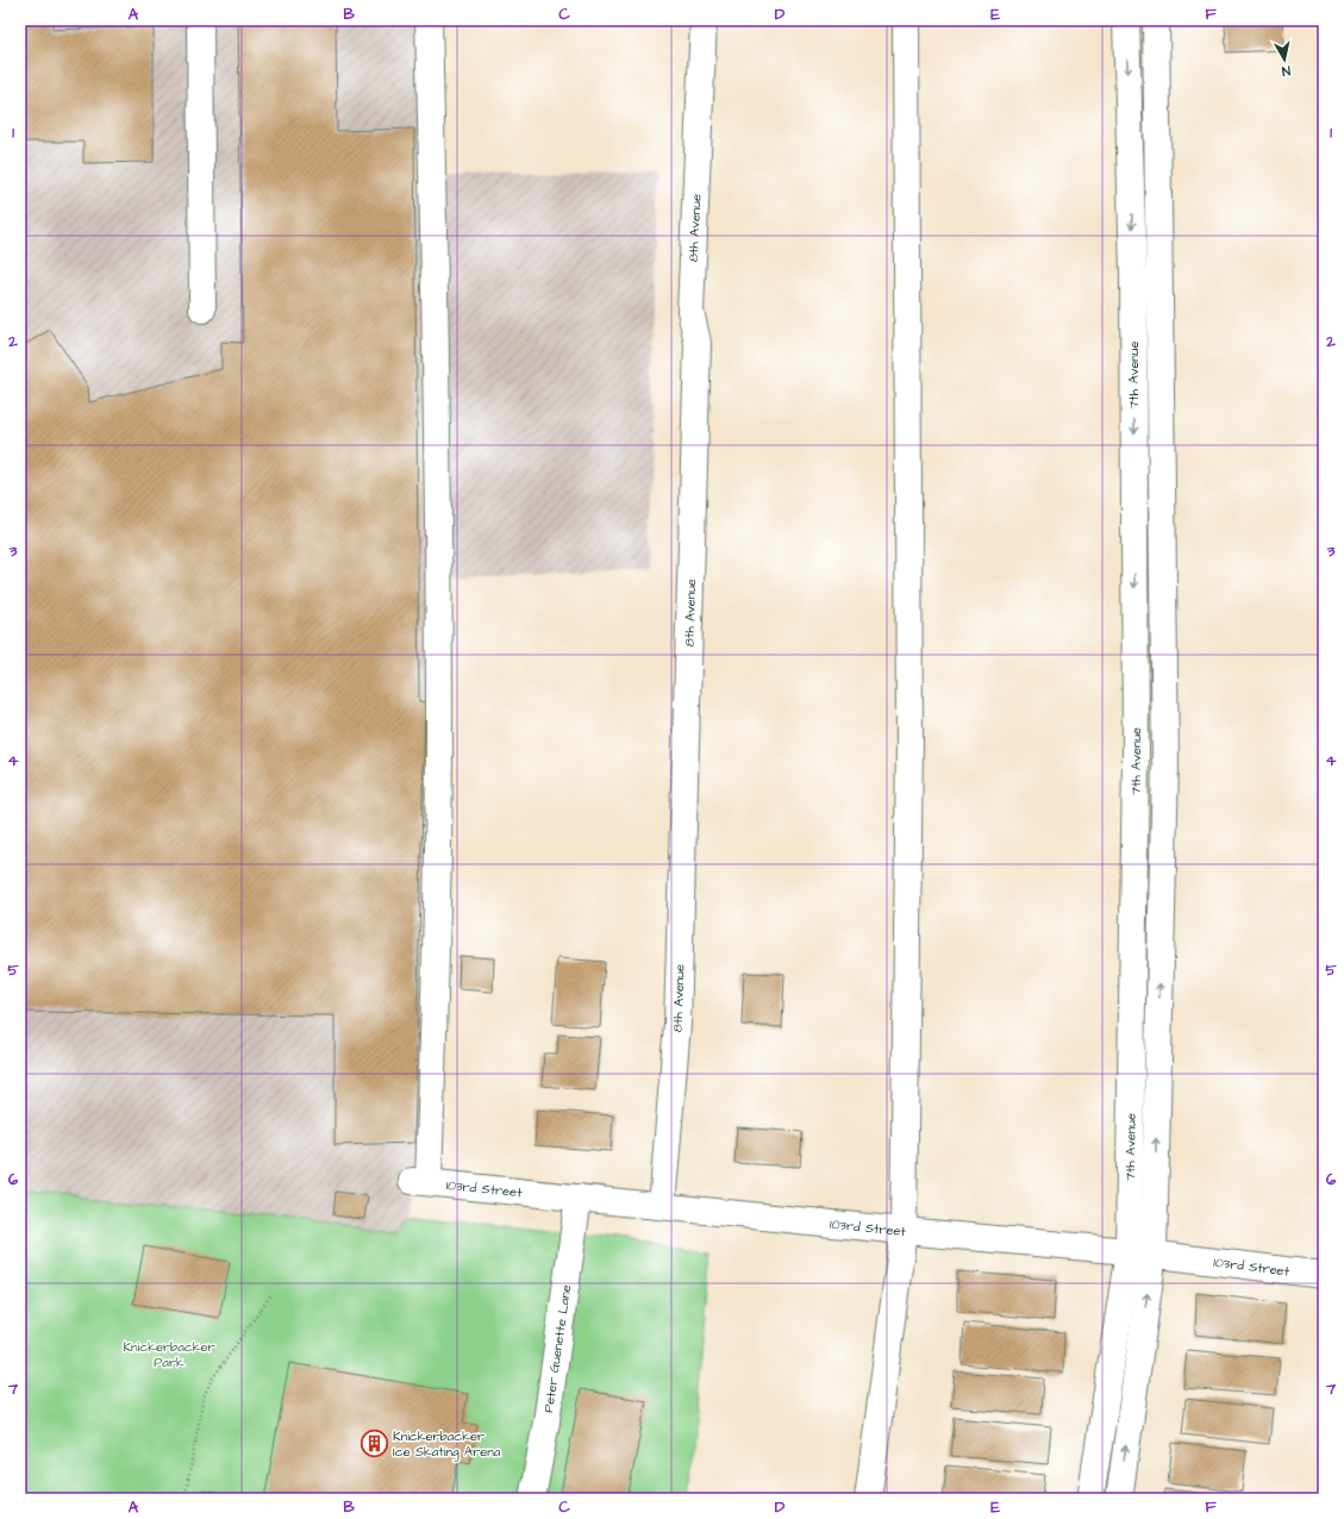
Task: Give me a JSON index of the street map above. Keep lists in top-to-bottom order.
{
  "streets": {
    "street": [
      "8th Avenue",
      "7th Avenue",
      "103rd Street",
      "Peter Guenette Lane"
    ]
  },
  "crossings": [
    ["8th Avenue", "103rd Street"],
    ["7th Avenue", "103rd Street"],
    ["103rd Street", "Peter Guenette Lane"]
  ],
  "parks": ["Knickerbacker Park"],
  "places": {
    "building": ["Knickerbacker Ice Skating Arena"]
  },
  "north": "bottom",
  "grid": {
    "columns": [
      "A",
      "B",
      "C",
      "D",
      "E",
      "F"
    ],
    "rows": [
      "1",
      "2",
      "3",
      "4",
      "5",
      "6",
      "7"
    ]
  }
}
